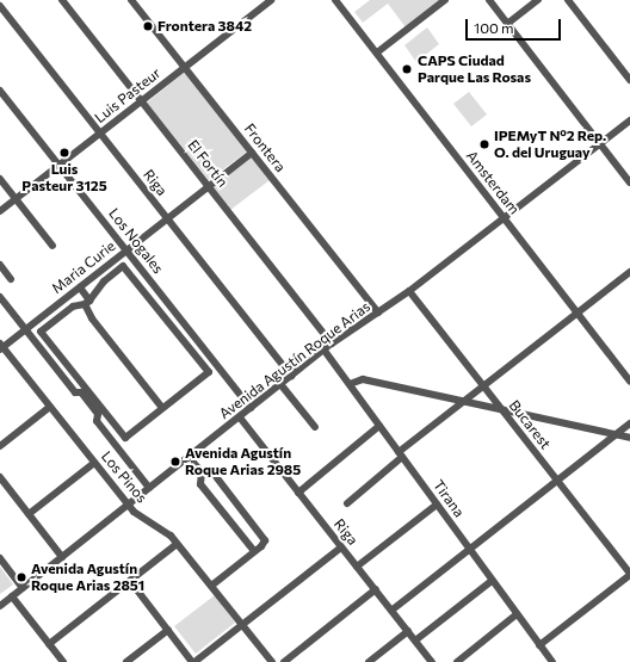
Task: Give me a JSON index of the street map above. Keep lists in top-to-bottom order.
{
  "streets": {
    "street": [
      "Luis Pasteur",
      "Frontera",
      "El Fortín",
      "Riga",
      "Amsterdam",
      "Los Nogales",
      "Maria Curie",
      "Avenida Agustín Roque Arias",
      "Bucarest",
      "Los Pinos",
      "Tirana"
    ]
  },
  "crossings": [
    ["Luis Pasteur", "Frontera"],
    ["Luis Pasteur", "El Fortín"],
    ["Luis Pasteur", "Riga"],
    ["Luis Pasteur", "Los Nogales"],
    ["Frontera", "Maria Curie"],
    ["Frontera", "Avenida Agustín Roque Arias"],
    ["El Fortín", "Maria Curie"],
    ["El Fortín", "Avenida Agustín Roque Arias"],
    ["Riga", "Maria Curie"],
    ["Riga", "Avenida Agustín Roque Arias"],
    ["Amsterdam", "Avenida Agustín Roque Arias"],
    ["Los Nogales", "Maria Curie"],
    ["Los Nogales", "Avenida Agustín Roque Arias"],
    ["Maria Curie", "Los Pinos"],
    ["Avenida Agustín Roque Arias", "Bucarest"],
    ["Avenida Agustín Roque Arias", "Los Pinos"],
    ["Avenida Agustín Roque Arias", "Tirana"]
  ],
  "places": [
    "Frontera 3842",
    "CAPS Ciudad Parque Las Rosas",
    "IPEMyT Nº2 Rep. O. del Uruguay",
    "Luis Pasteur 3125",
    "Avenida Agustín Roque Arias 2985",
    "Avenida Agustín Roque Arias 2851"
  ],
  "scale_bar": "100 m"
}
